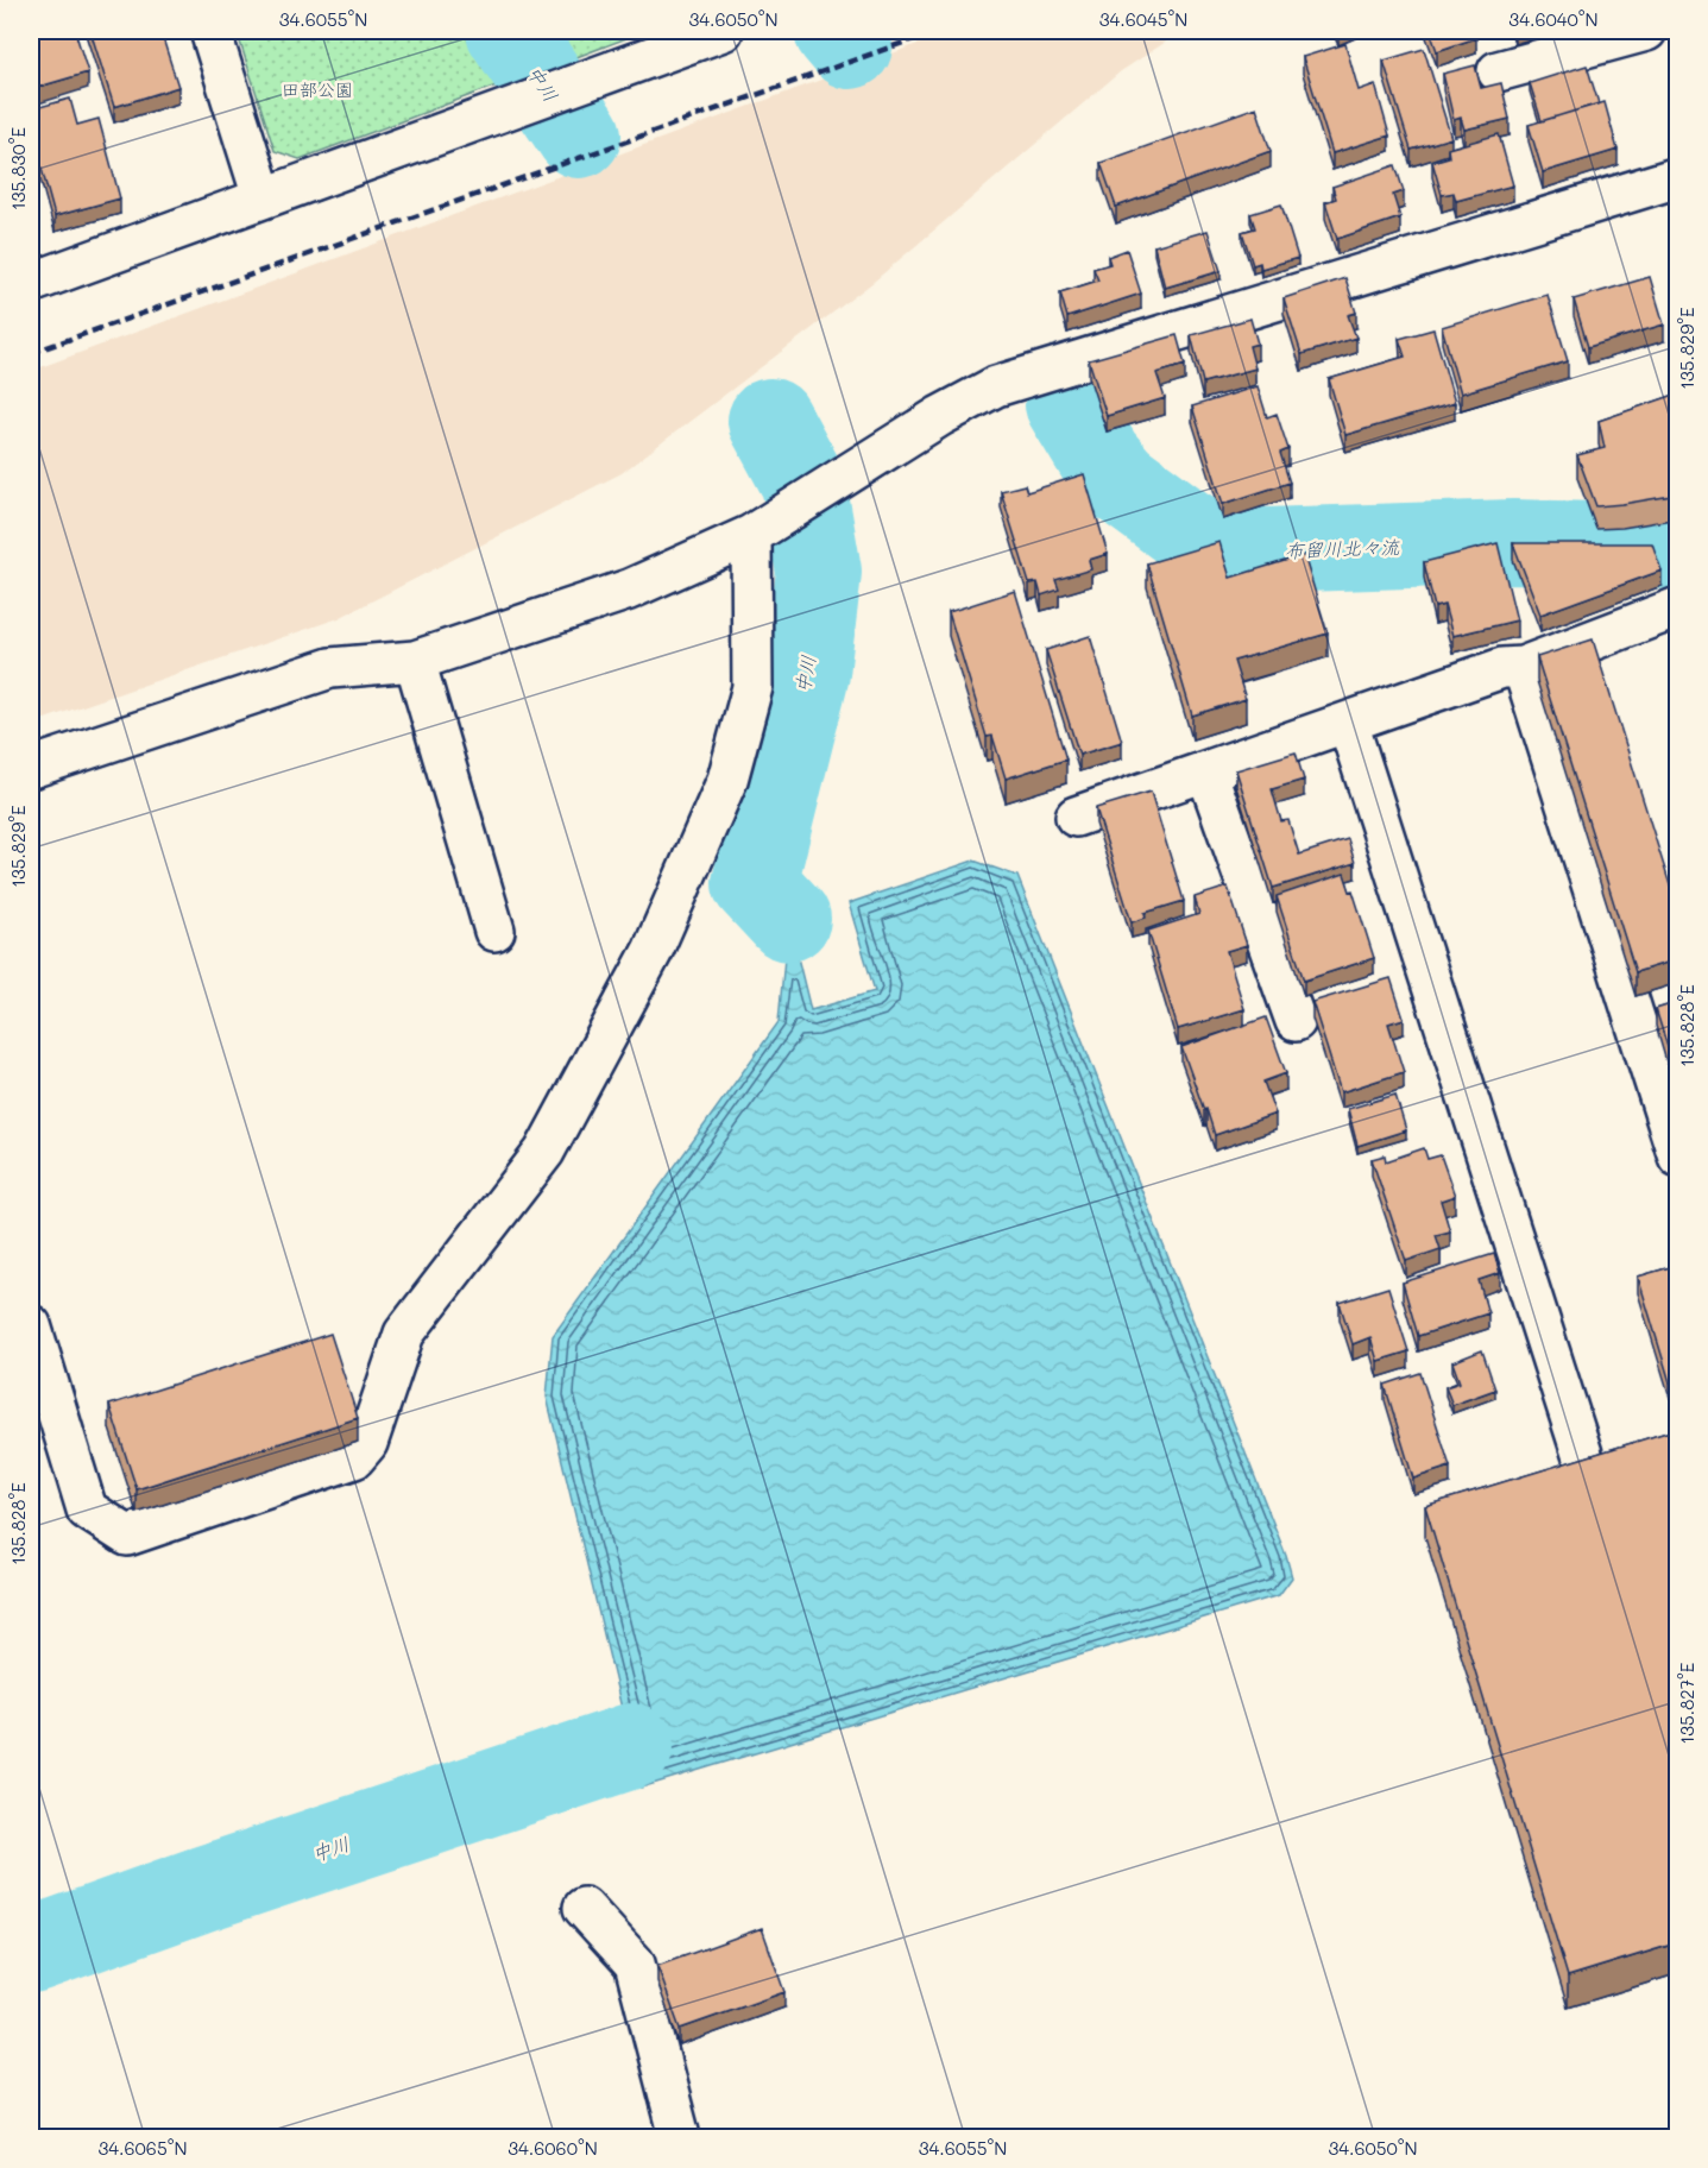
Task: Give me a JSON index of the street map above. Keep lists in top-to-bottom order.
{
  "water": ["中川", "布留川北々流"],
  "parks": ["田部公園"],
  "coordinates": [
    "34.6055°N",
    "34.6050°N",
    "34.6045°N",
    "34.6040°N",
    "135.830°E",
    "135.829°E",
    "135.828°E",
    "135.827°E",
    "34.6065°N",
    "34.6060°N"
  ]
}
